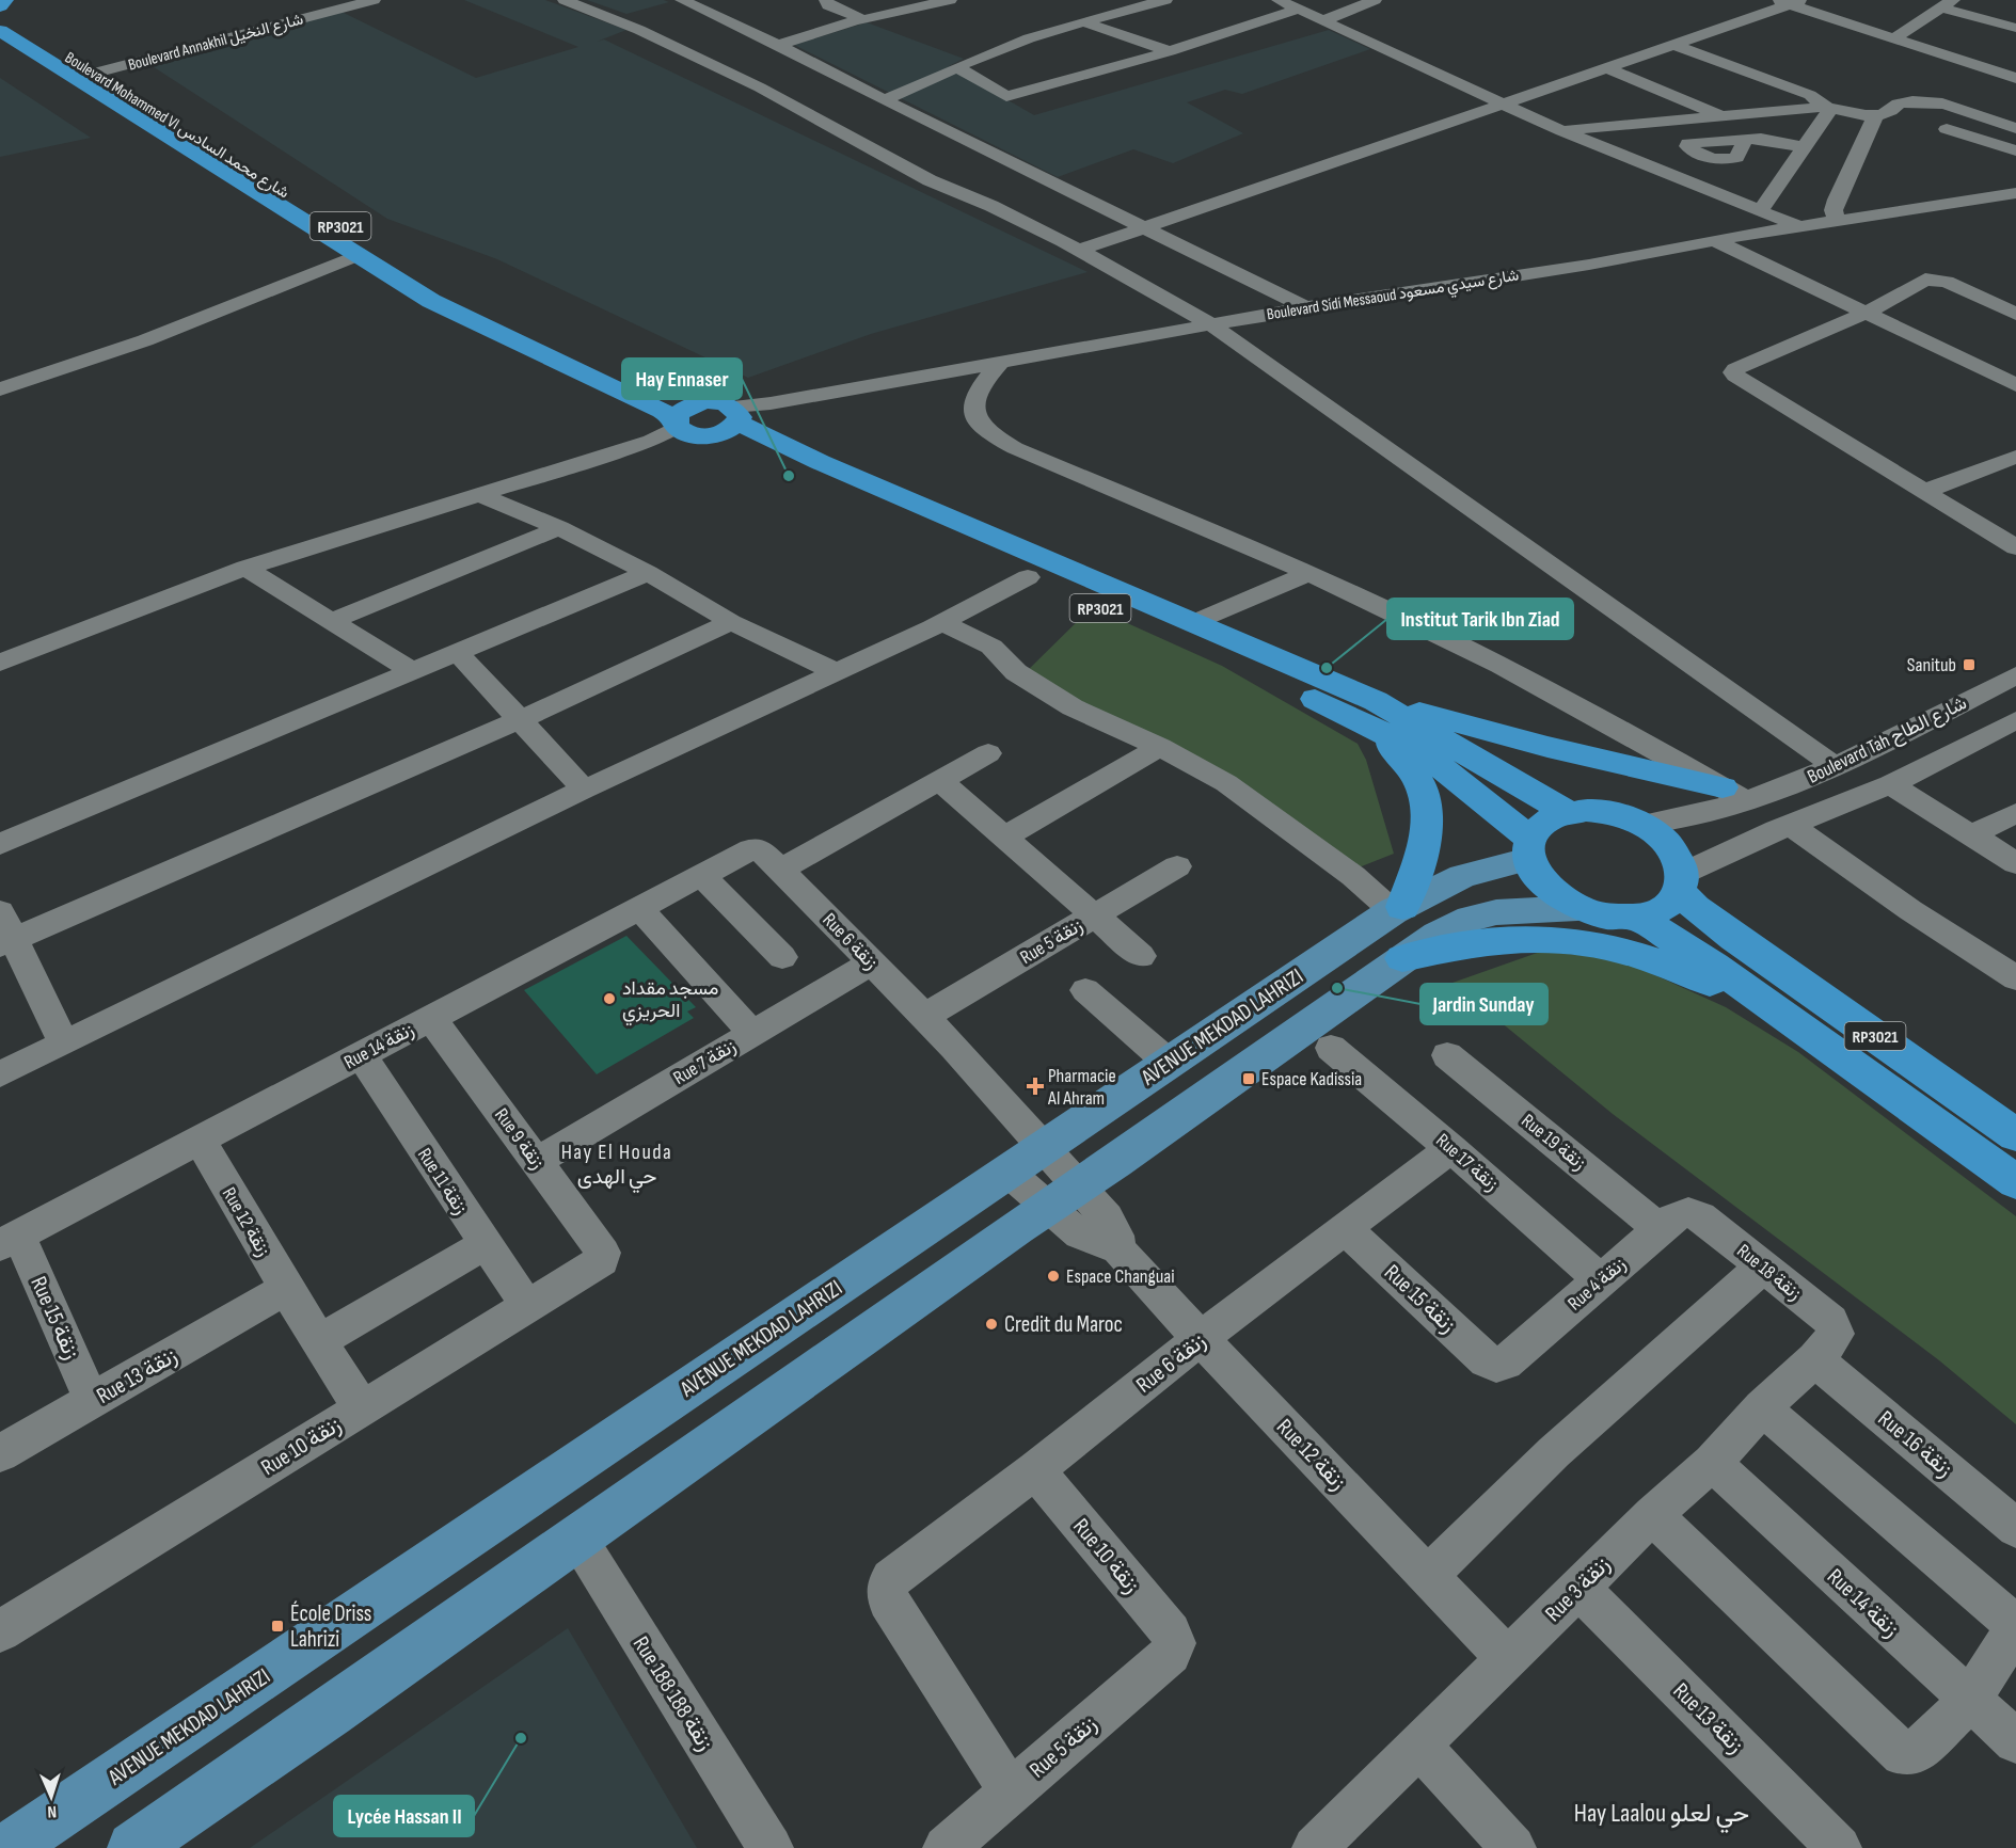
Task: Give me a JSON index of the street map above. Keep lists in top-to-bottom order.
{
  "streets": {
    "highway": ["Boulevard Mohammed VI شارع محمد السادس", "RP3021"],
    "main road": ["AVENUE MEKDAD LAHRIZI"],
    "street": [
      "Boulevard Annakhil شارع النخيل",
      "Boulevard Sidi Messaoud شارع سيدي مسعود",
      "Boulevard Tah شارع الطاح",
      "Rue 6 زنقة",
      "Rue 5 زنقة",
      "Rue 14 زنقة",
      "Rue 7 زنقة",
      "Rue 9 زنقة",
      "Rue 19 زنقة",
      "Rue 17 زنقة",
      "Rue 11 زنقة",
      "Rue 12 زنقة",
      "Rue 18 زنقة",
      "Rue 4 زنقة",
      "Rue 15 زنقة",
      "Rue 13 زنقة",
      "Rue 16 زنقة",
      "Rue 10 زنقة",
      "Rue 3 زنقة",
      "Rue 188 زنقة 188"
    ]
  },
  "crossings": [
    ["Boulevard Annakhil شارع النخيل", "Boulevard Mohammed VI شارع محمد السادس"],
    ["Boulevard Mohammed VI شارع محمد السادس", "RP3021"],
    ["Boulevard Mohammed VI شارع محمد السادس", "Boulevard Sidi Messaoud شارع سيدي مسعود"],
    ["Boulevard Mohammed VI شارع محمد السادس", "Boulevard Tah شارع الطاح"],
    ["Boulevard Mohammed VI شارع محمد السادس", "AVENUE MEKDAD LAHRIZI"],
    ["RP3021", "Boulevard Tah شارع الطاح"],
    ["RP3021", "AVENUE MEKDAD LAHRIZI"],
    ["Boulevard Tah شارع الطاح", "AVENUE MEKDAD LAHRIZI"],
    ["Rue 6 زنقة", "Rue 5 زنقة"],
    ["Rue 6 زنقة", "AVENUE MEKDAD LAHRIZI"],
    ["Rue 6 زنقة", "Rue 14 زنقة"],
    ["Rue 6 زنقة", "Rue 7 زنقة"],
    ["Rue 6 زنقة", "Rue 17 زنقة"],
    ["Rue 6 زنقة", "Rue 12 زنقة"],
    ["Rue 6 زنقة", "Rue 15 زنقة"],
    ["Rue 6 زنقة", "Rue 10 زنقة"],
    ["Rue 5 زنقة", "Rue 10 زنقة"],
    ["AVENUE MEKDAD LAHRIZI", "Rue 12 زنقة"],
    ["Rue 14 زنقة", "Rue 9 زنقة"],
    ["Rue 14 زنقة", "Rue 11 زنقة"],
    ["Rue 14 زنقة", "Rue 12 زنقة"],
    ["Rue 14 زنقة", "Rue 15 زنقة"],
    ["Rue 14 زنقة", "Rue 3 زنقة"],
    ["Rue 7 زنقة", "Rue 9 زنقة"],
    ["Rue 9 زنقة", "Rue 10 زنقة"],
    ["Rue 19 زنقة", "Rue 4 زنقة"],
    ["Rue 17 زنقة", "Rue 4 زنقة"],
    ["Rue 11 زنقة", "Rue 10 زنقة"],
    ["Rue 12 زنقة", "Rue 13 زنقة"],
    ["Rue 12 زنقة", "Rue 10 زنقة"],
    ["Rue 12 زنقة", "Rue 3 زنقة"],
    ["Rue 18 زنقة", "Rue 4 زنقة"],
    ["Rue 18 زنقة", "Rue 16 زنقة"],
    ["Rue 18 زنقة", "Rue 3 زنقة"],
    ["Rue 4 زنقة", "Rue 15 زنقة"],
    ["Rue 15 زنقة", "Rue 13 زنقة"],
    ["Rue 13 زنقة", "Rue 3 زنقة"],
    ["Rue 16 زنقة", "Rue 3 زنقة"]
  ],
  "districts": ["Hay El Houda حي الهدى", "Hay Laalou حي لعلو"],
  "places": {
    "other": [
      "Hay Ennaser",
      "Institut Tarik Ibn Ziad",
      "Jardin Sunday",
      "مسجد مقداد الحريزي",
      "Espace Changuai",
      "Credit du Maroc",
      "Lycée Hassan II"
    ],
    "transit": ["Sanitub", "Espace Kadissia", "École Driss Lahrizi"],
    "health": ["Pharmacie Al Ahram"]
  },
  "north": "bottom"
}
